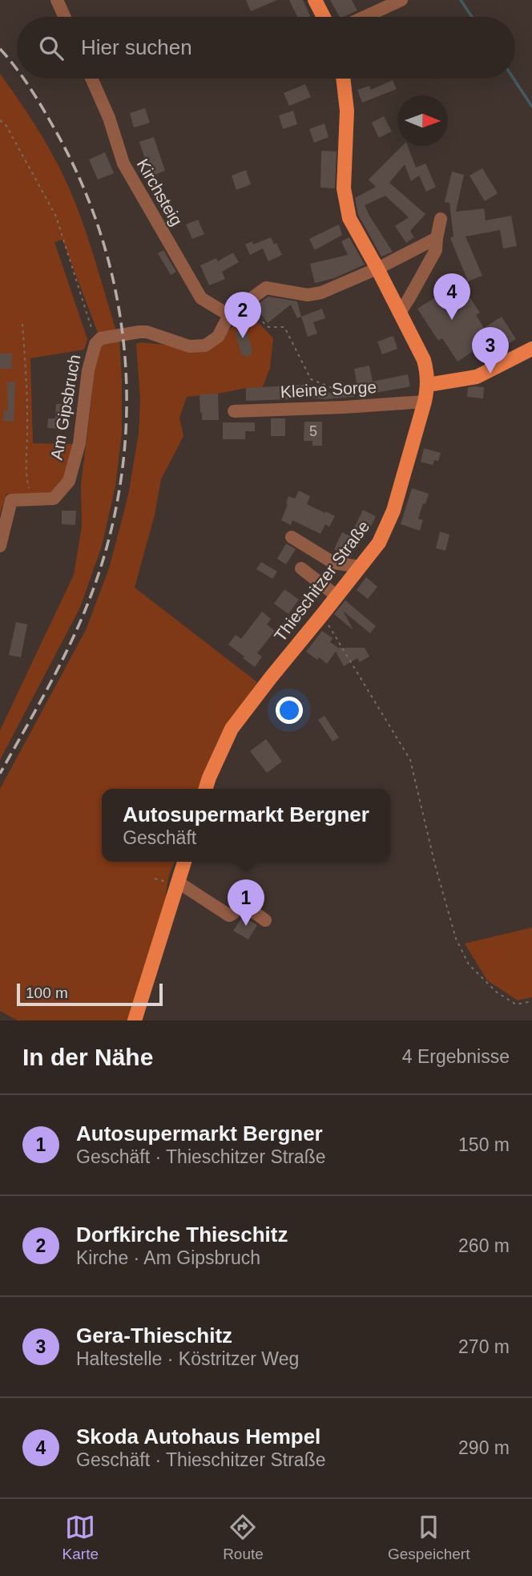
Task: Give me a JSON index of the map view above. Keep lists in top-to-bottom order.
{
  "streets": {
    "main road": ["Thieschitzer Straße"],
    "street": ["Kirchsteig", "Kleine Sorge", "Am Gipsbruch"]
  },
  "crossings": [
    ["Kirchsteig", "Am Gipsbruch"],
    ["Kleine Sorge", "Thieschitzer Straße"],
    ["Am Gipsbruch", "Thieschitzer Straße"]
  ],
  "house_numbers": ["5"],
  "scale_bar": "100 m",
  "north": "right",
  "page": {
    "search": "Hier suchen",
    "pins": [
      "4",
      "2",
      "3",
      "1"
    ],
    "popup": ["Autosupermarkt Bergner", "Geschäft"],
    "scale": "100 m",
    "heading": ["In der Nähe", "4 Ergebnisse"],
    "list": [
      {
        "mark": "1",
        "name": "Autosupermarkt Bergner",
        "note": "Geschäft · Thieschitzer Straße",
        "value": "150 m"
      },
      {
        "mark": "2",
        "name": "Dorfkirche Thieschitz",
        "note": "Kirche · Am Gipsbruch",
        "value": "260 m"
      },
      {
        "mark": "3",
        "name": "Gera-Thieschitz",
        "note": "Haltestelle · Köstritzer Weg",
        "value": "270 m"
      },
      {
        "mark": "4",
        "name": "Skoda Autohaus Hempel",
        "note": "Geschäft · Thieschitzer Straße",
        "value": "290 m"
      }
    ],
    "nav": ["Karte", "Route", "Gespeichert"]
  }
}
